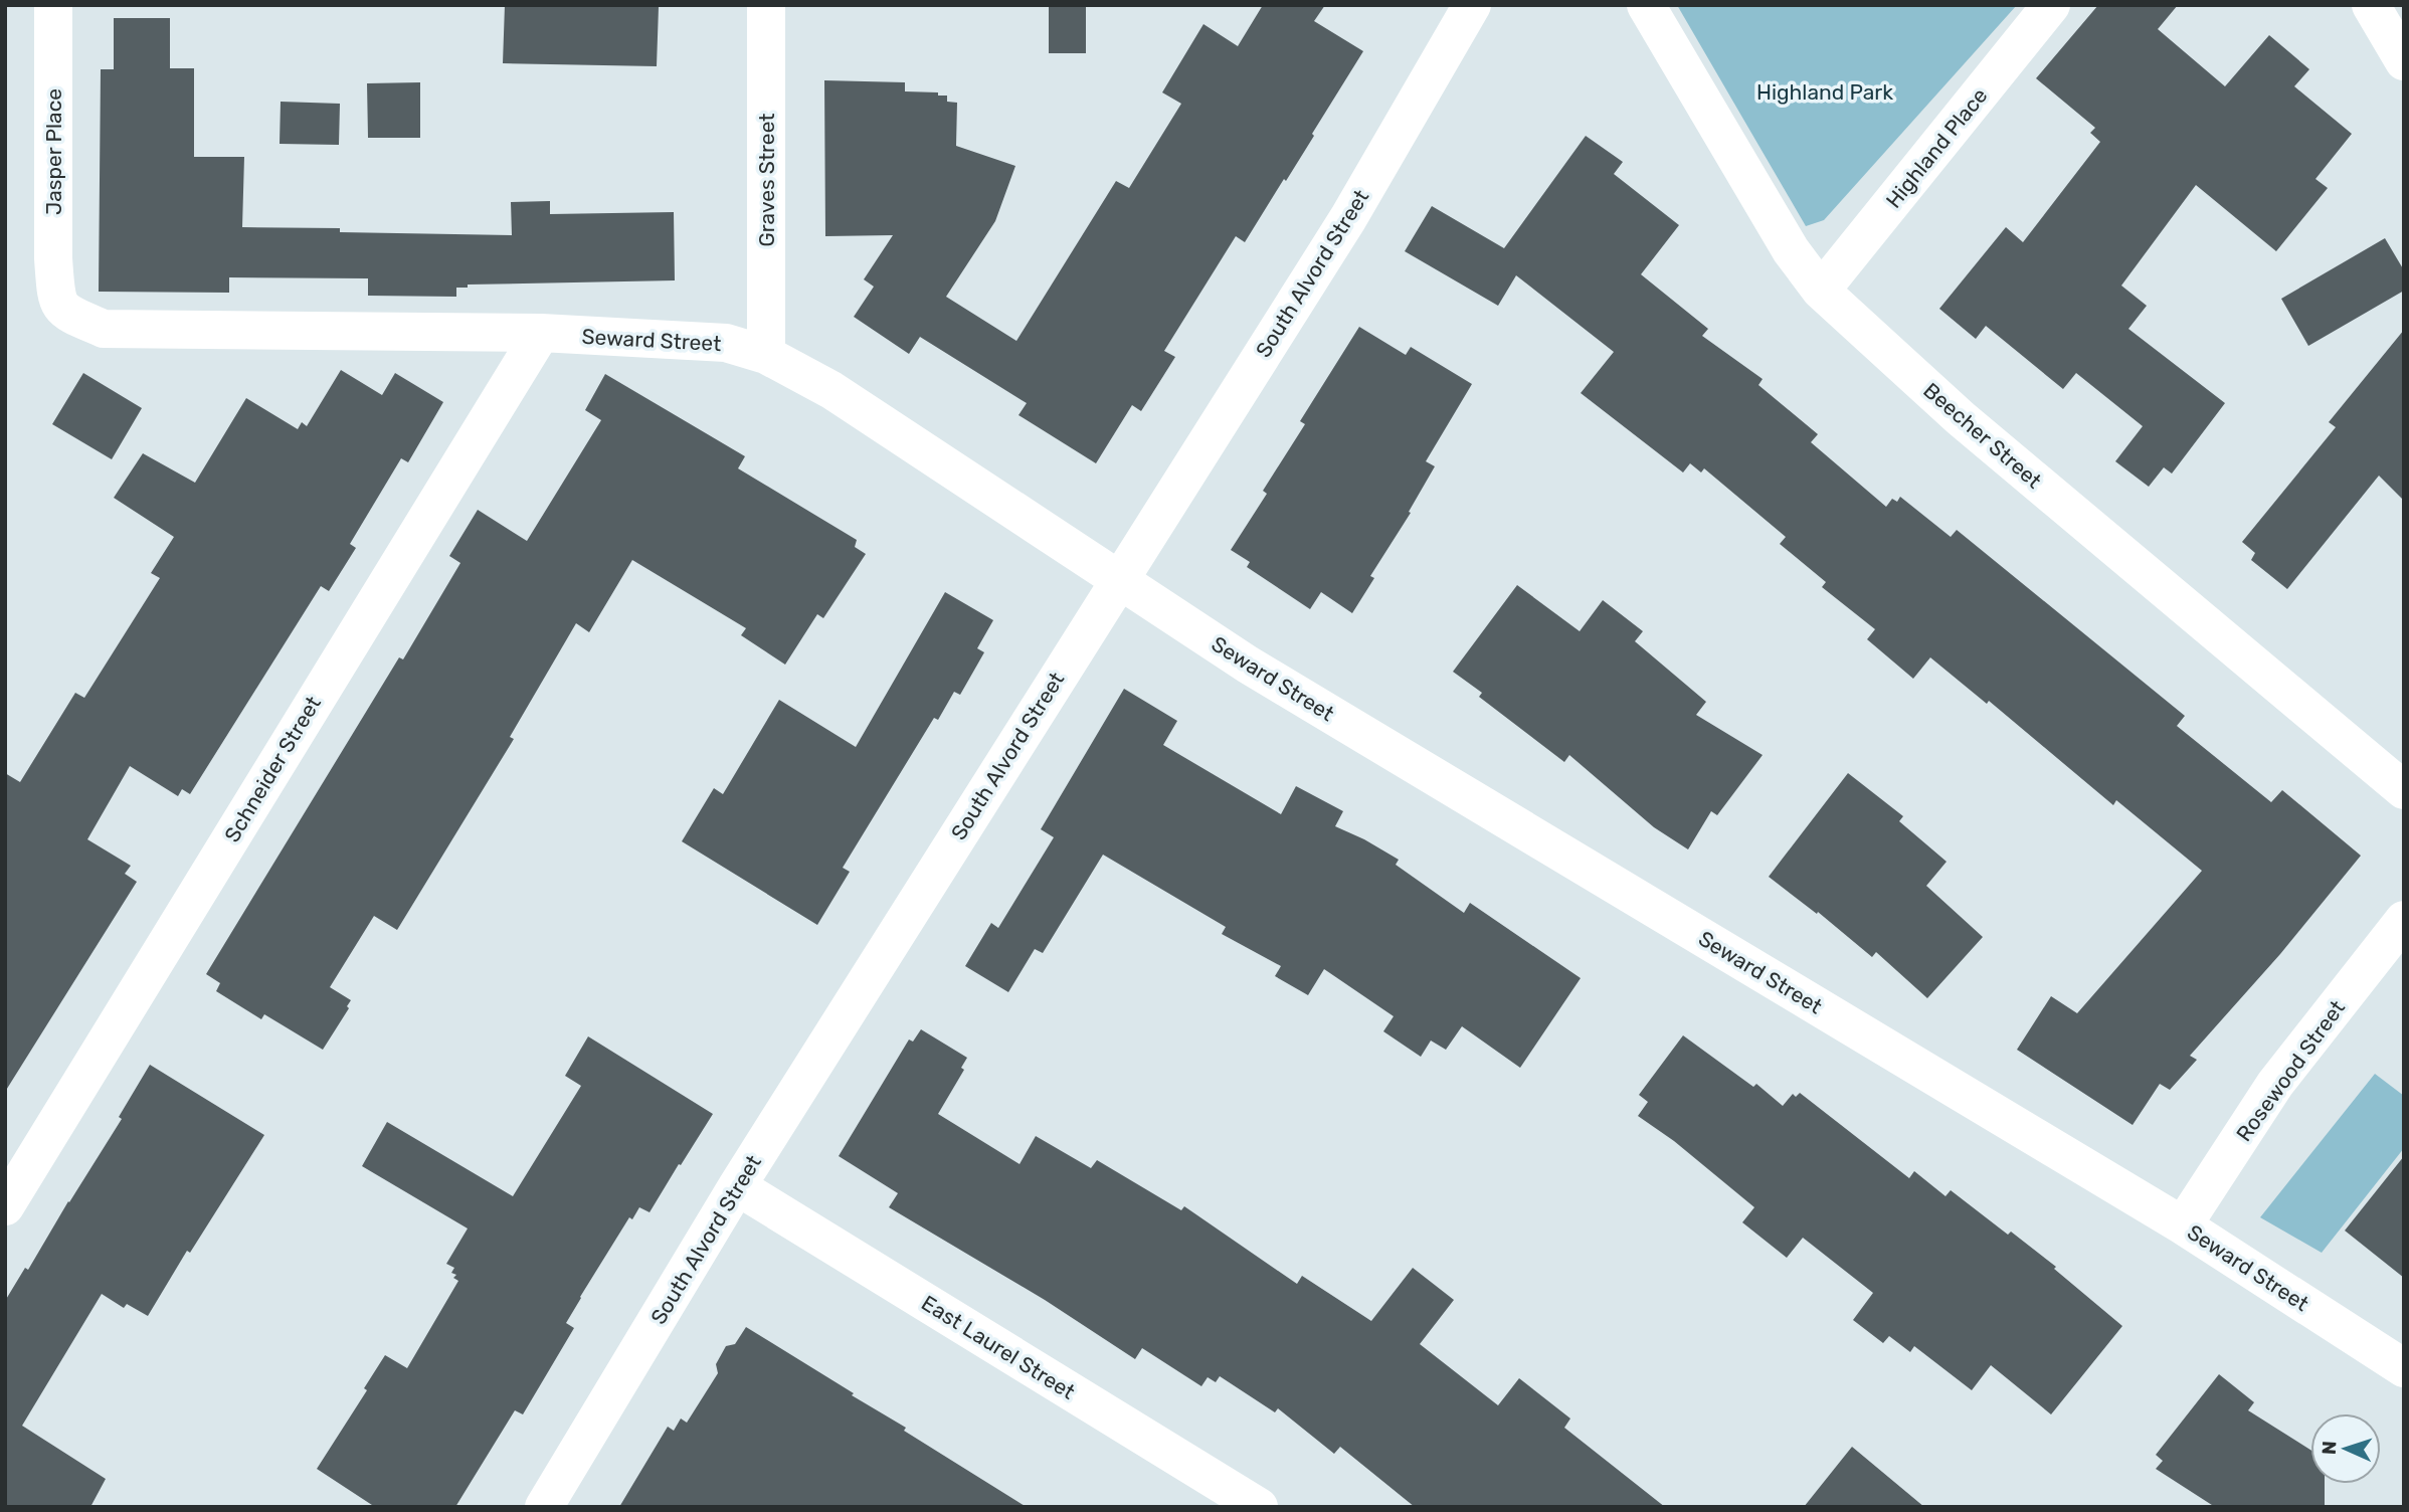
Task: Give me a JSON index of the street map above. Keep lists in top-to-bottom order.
{
  "streets": {
    "street": [
      "Highland Place",
      "Jasper Place",
      "Graves Street",
      "South Alvord Street",
      "Seward Street",
      "Beecher Street",
      "Schneider Street",
      "Rosewood Street",
      "East Laurel Street"
    ]
  },
  "crossings": [
    ["Highland Place", "Beecher Street"],
    ["Jasper Place", "Seward Street"],
    ["Graves Street", "Seward Street"],
    ["South Alvord Street", "Seward Street"],
    ["South Alvord Street", "East Laurel Street"],
    ["Seward Street", "Schneider Street"],
    ["Seward Street", "Rosewood Street"]
  ],
  "parks": ["Highland Park"],
  "north": "left"
}
